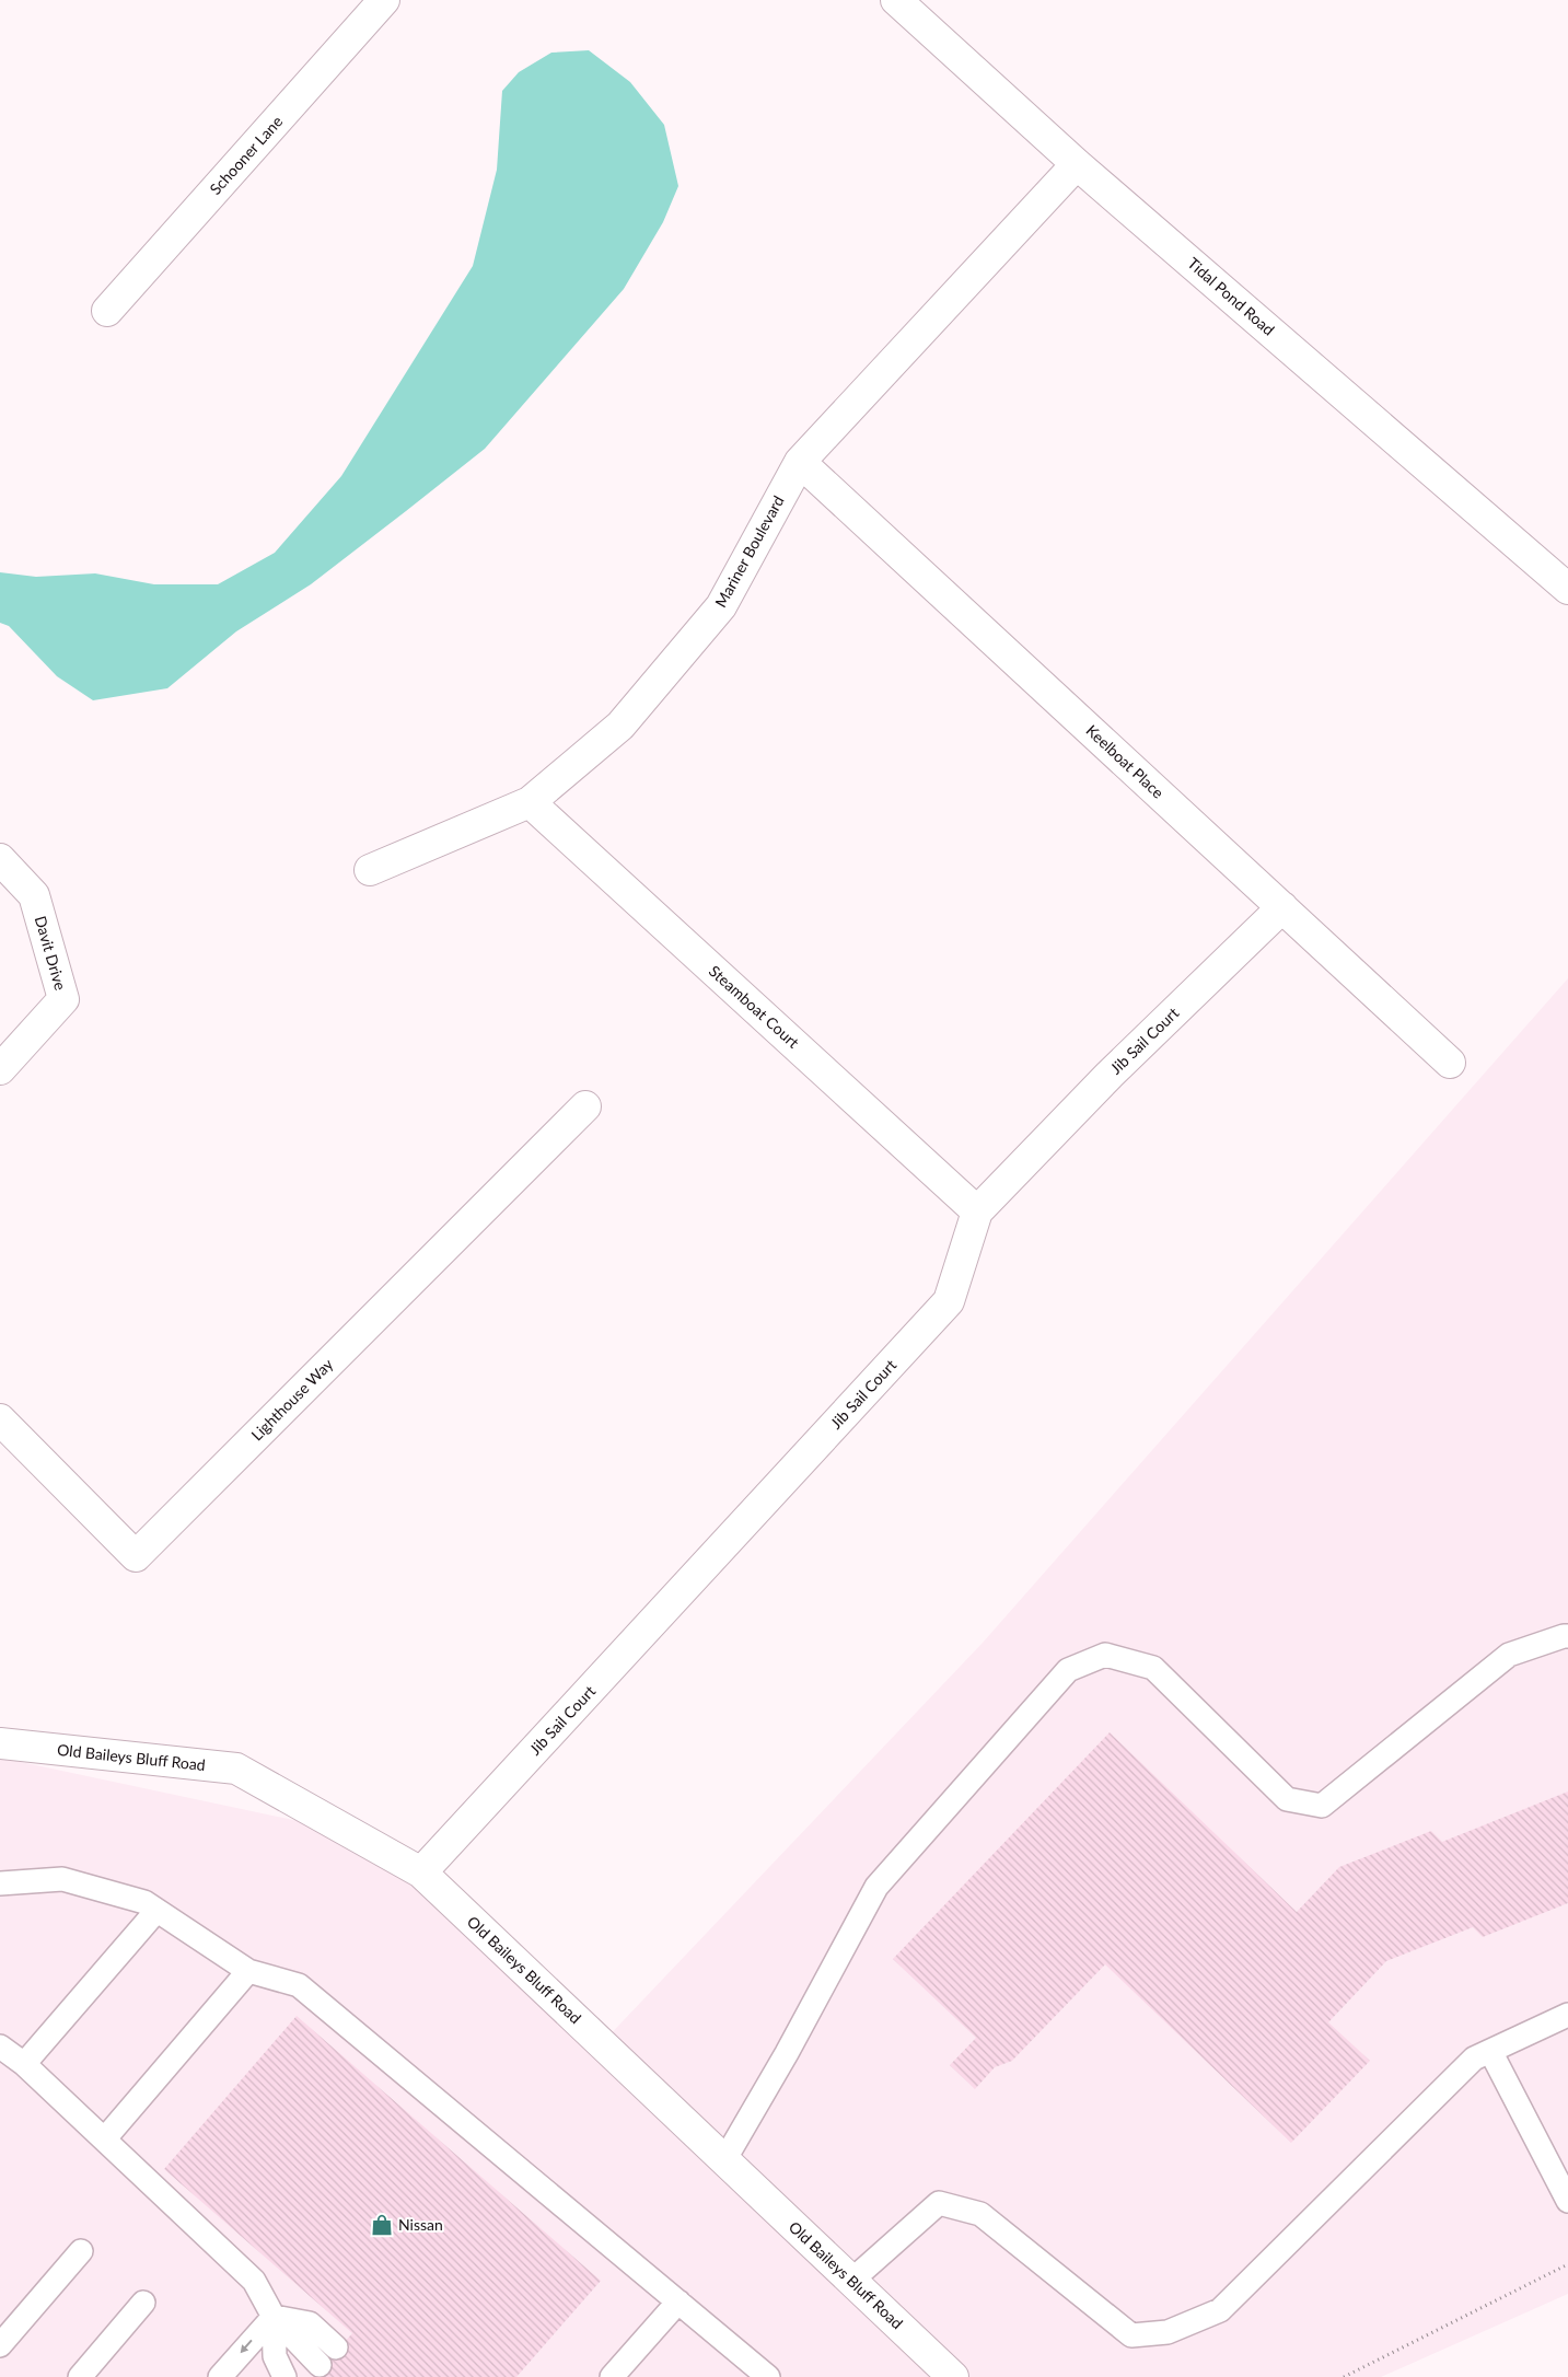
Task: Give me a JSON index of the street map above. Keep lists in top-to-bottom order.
{
  "streets": {
    "street": [
      "Schooner Lane",
      "Tidal Pond Road",
      "Mariner Boulevard",
      "Keelboat Place",
      "Davit Drive",
      "Steamboat Court",
      "Jib Sail Court",
      "Lighthouse Way",
      "Old Baileys Bluff Road"
    ]
  },
  "crossings": [
    ["Tidal Pond Road", "Mariner Boulevard"],
    ["Mariner Boulevard", "Keelboat Place"],
    ["Mariner Boulevard", "Steamboat Court"],
    ["Keelboat Place", "Jib Sail Court"],
    ["Steamboat Court", "Jib Sail Court"],
    ["Jib Sail Court", "Old Baileys Bluff Road"]
  ],
  "places": {
    "shop": ["Nissan"]
  }
}
